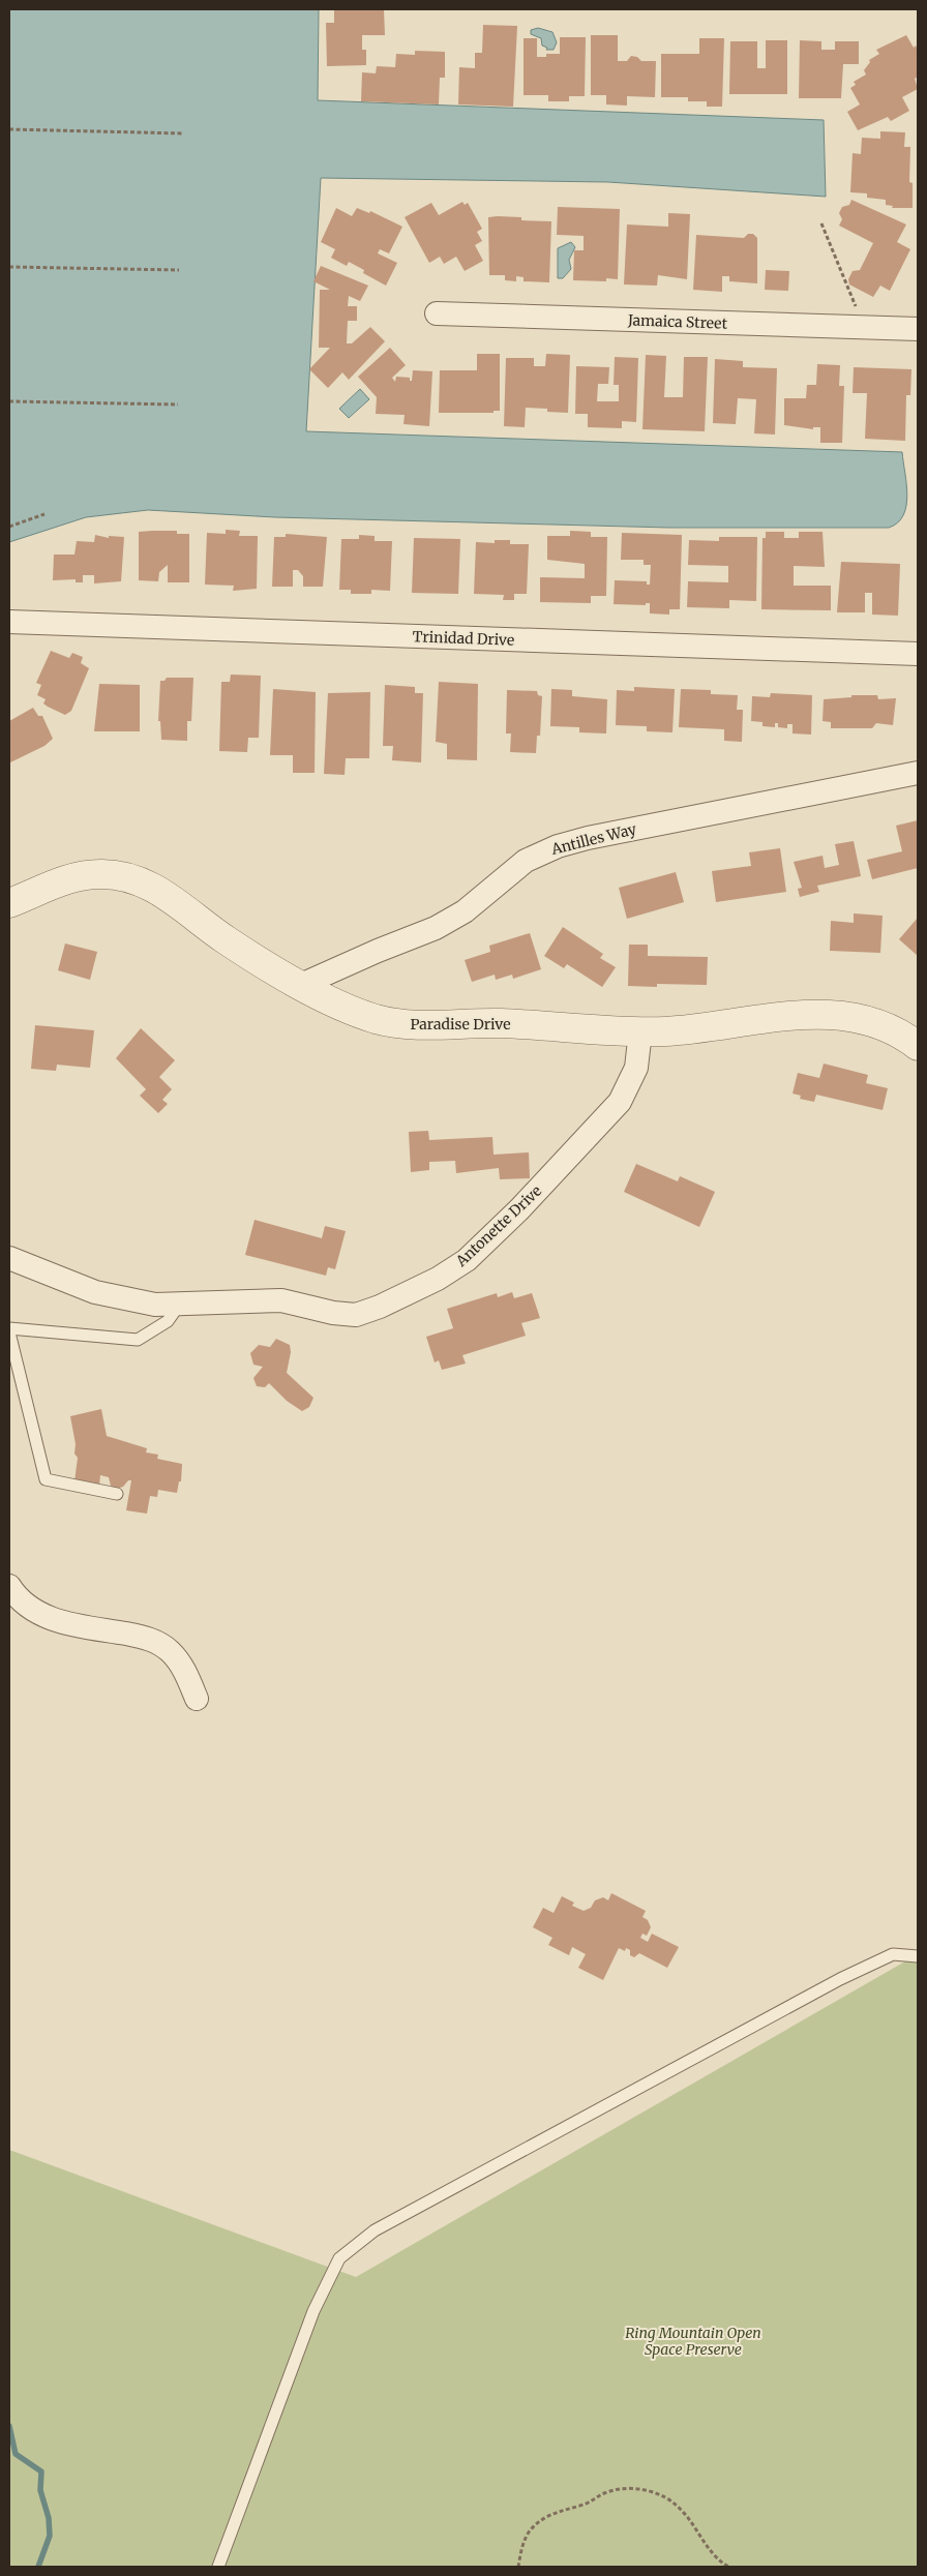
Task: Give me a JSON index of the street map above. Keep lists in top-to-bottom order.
{
  "streets": {
    "street": [
      "Jamaica Street",
      "Trinidad Drive",
      "Antilles Way",
      "Paradise Drive",
      "Antonette Drive"
    ]
  },
  "crossings": [
    ["Antilles Way", "Paradise Drive"],
    ["Paradise Drive", "Antonette Drive"]
  ],
  "parks": ["Ring Mountain Open Space Preserve"]
}
